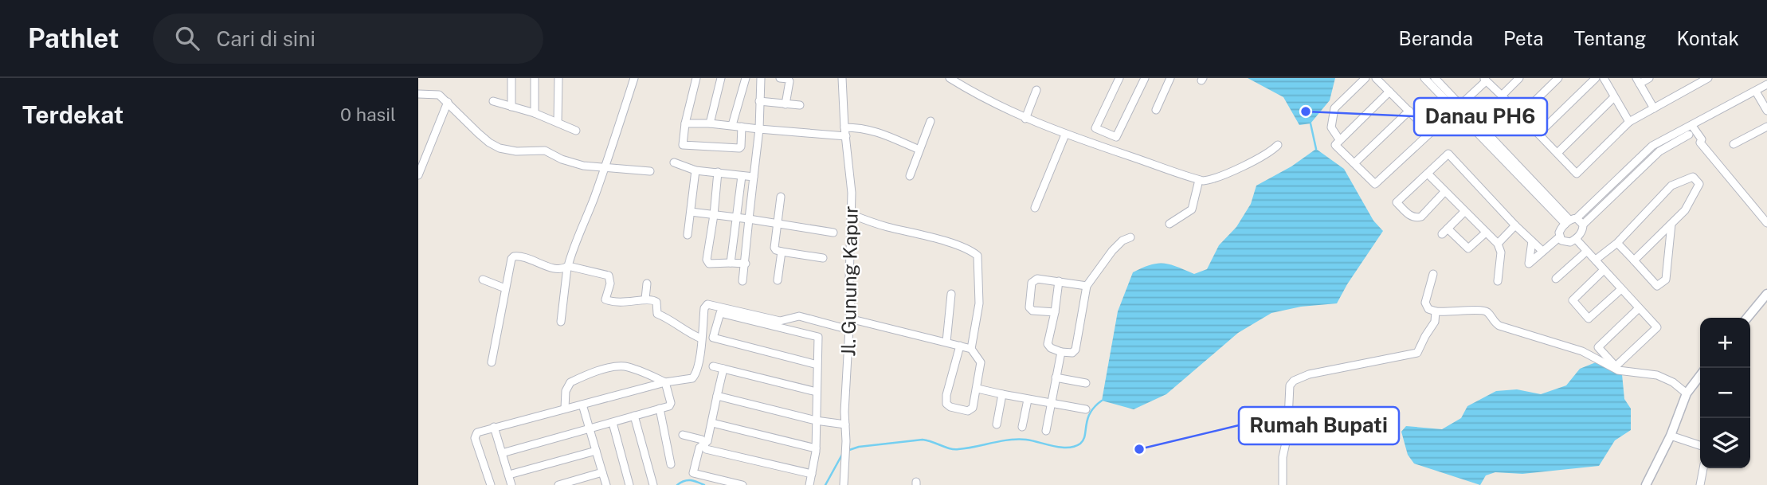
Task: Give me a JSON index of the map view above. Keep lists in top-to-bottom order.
{
  "streets": {
    "street": ["Jl. Gunung Kapur"]
  },
  "places": ["Danau PH6", "Rumah Bupati"],
  "page": {
    "header": "Pathlet",
    "search": "Cari di sini",
    "nav": [
      "Beranda",
      "Peta",
      "Tentang",
      "Kontak"
    ],
    "heading": ["Terdekat", "0 hasil"],
    "map_buttons": ["+", "−"]
  }
}
